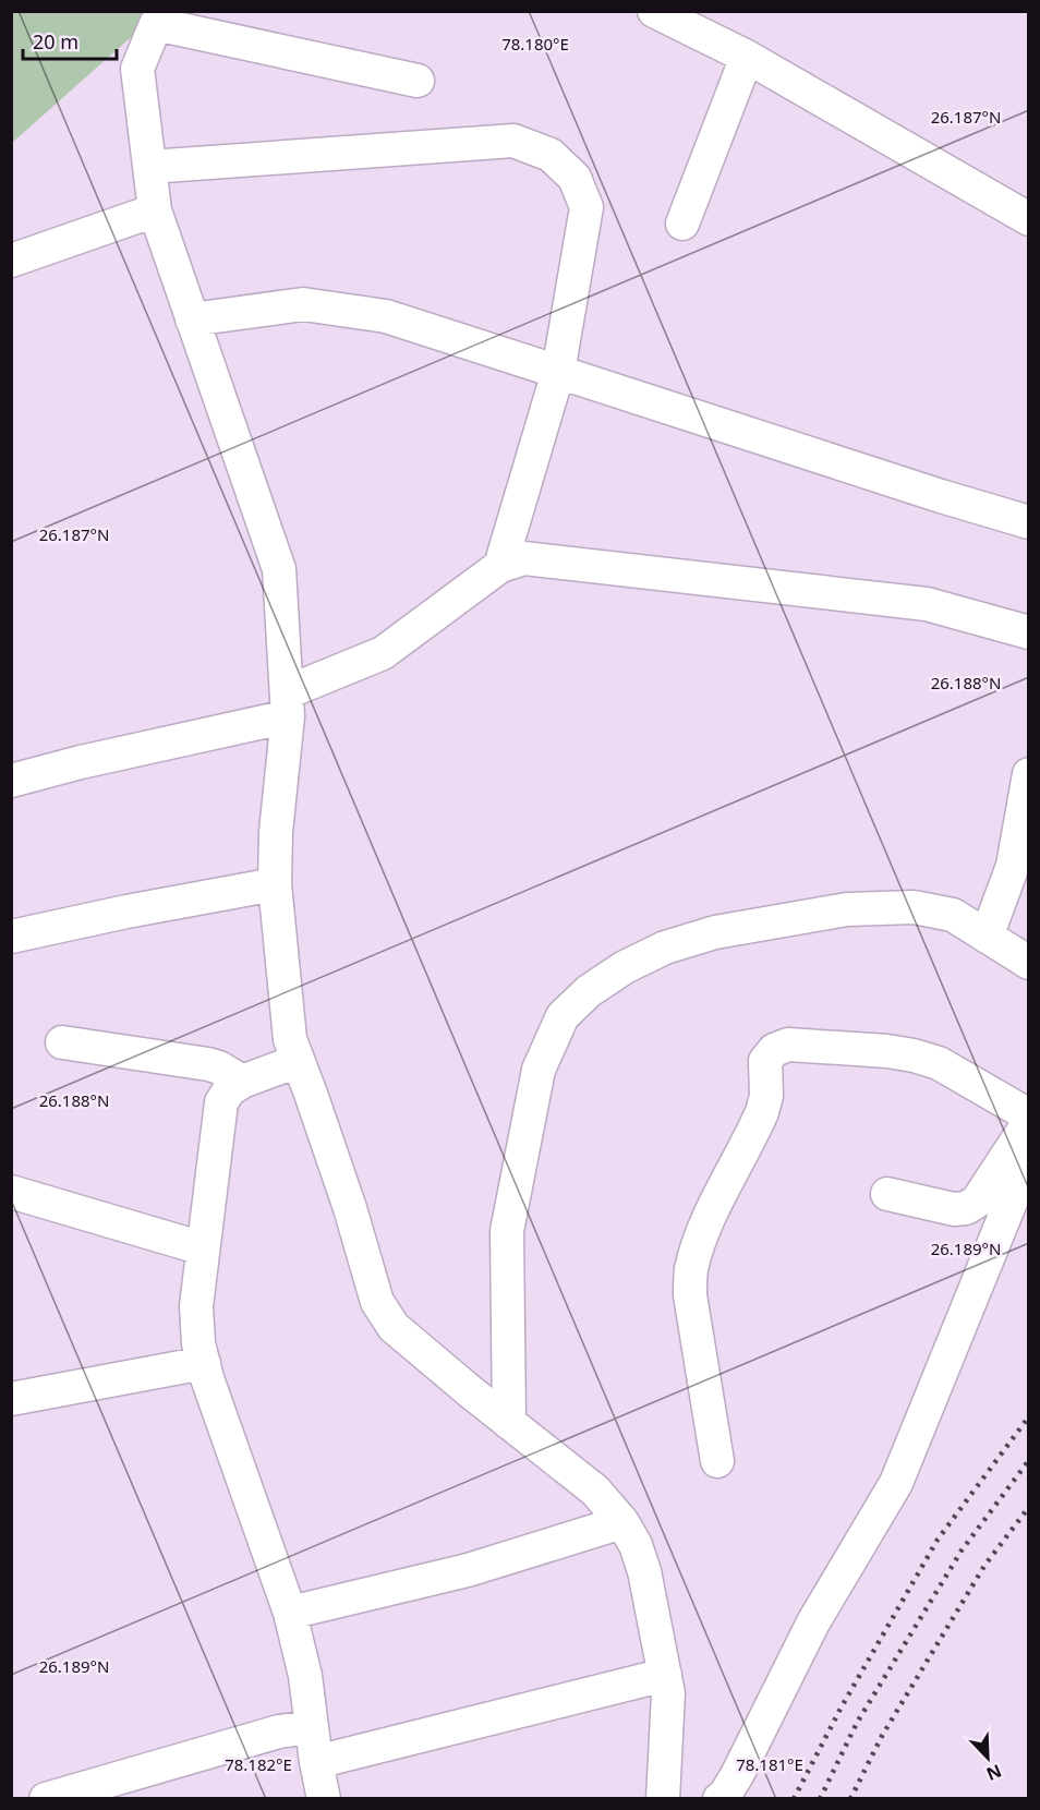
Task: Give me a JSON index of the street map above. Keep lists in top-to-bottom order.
{
  "scale_bar": "20 m",
  "north": "bottom right",
  "coordinates": [
    "78.180°E",
    "26.187°N",
    "26.188°N",
    "26.189°N",
    "78.182°E",
    "78.181°E"
  ]
}
